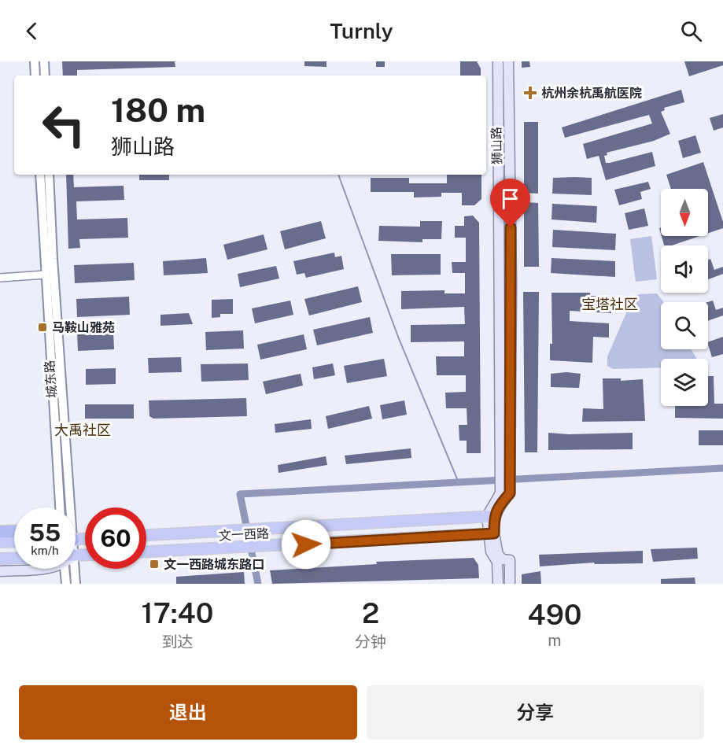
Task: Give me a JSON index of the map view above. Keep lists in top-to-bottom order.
{
  "streets": {
    "main road": ["狮山路", "文一西路"],
    "street": ["城东路"]
  },
  "crossings": [
    ["狮山路", "文一西路"]
  ],
  "districts": ["宝塔社区", "大禹社区"],
  "places": {
    "health": ["杭州余杭禹航医院"],
    "transit": ["马鞍山雅苑", "文一西路城东路口"]
  },
  "north": "bottom",
  "page": {
    "header": "Turnly",
    "turn": ["180 m", "狮山路"],
    "speed": "55 km/h",
    "limit": "60",
    "eta": [
      "17:40",
      "到达",
      "2",
      "分钟",
      "490",
      "m"
    ],
    "buttons": ["退出", "分享"]
  }
}
